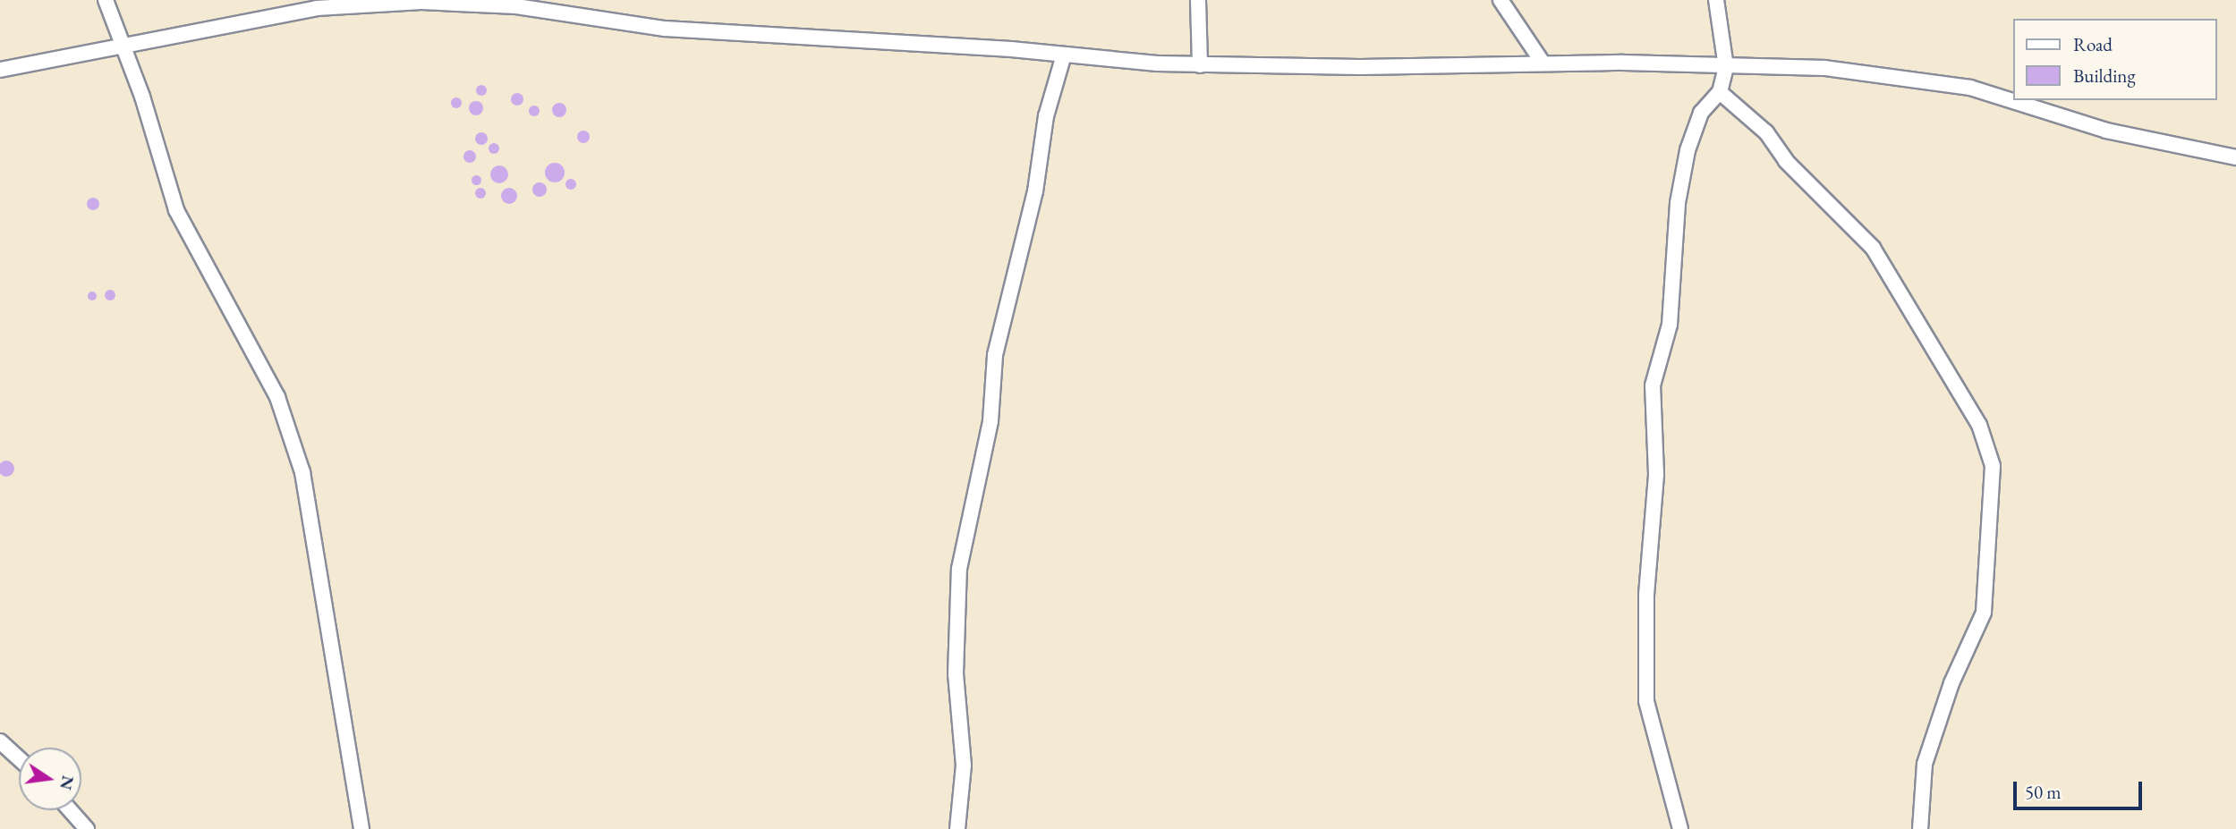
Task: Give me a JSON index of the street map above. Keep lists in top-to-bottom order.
{
  "legend": ["Road", "Building"],
  "scale_bar": "50 m",
  "north": "right"
}
